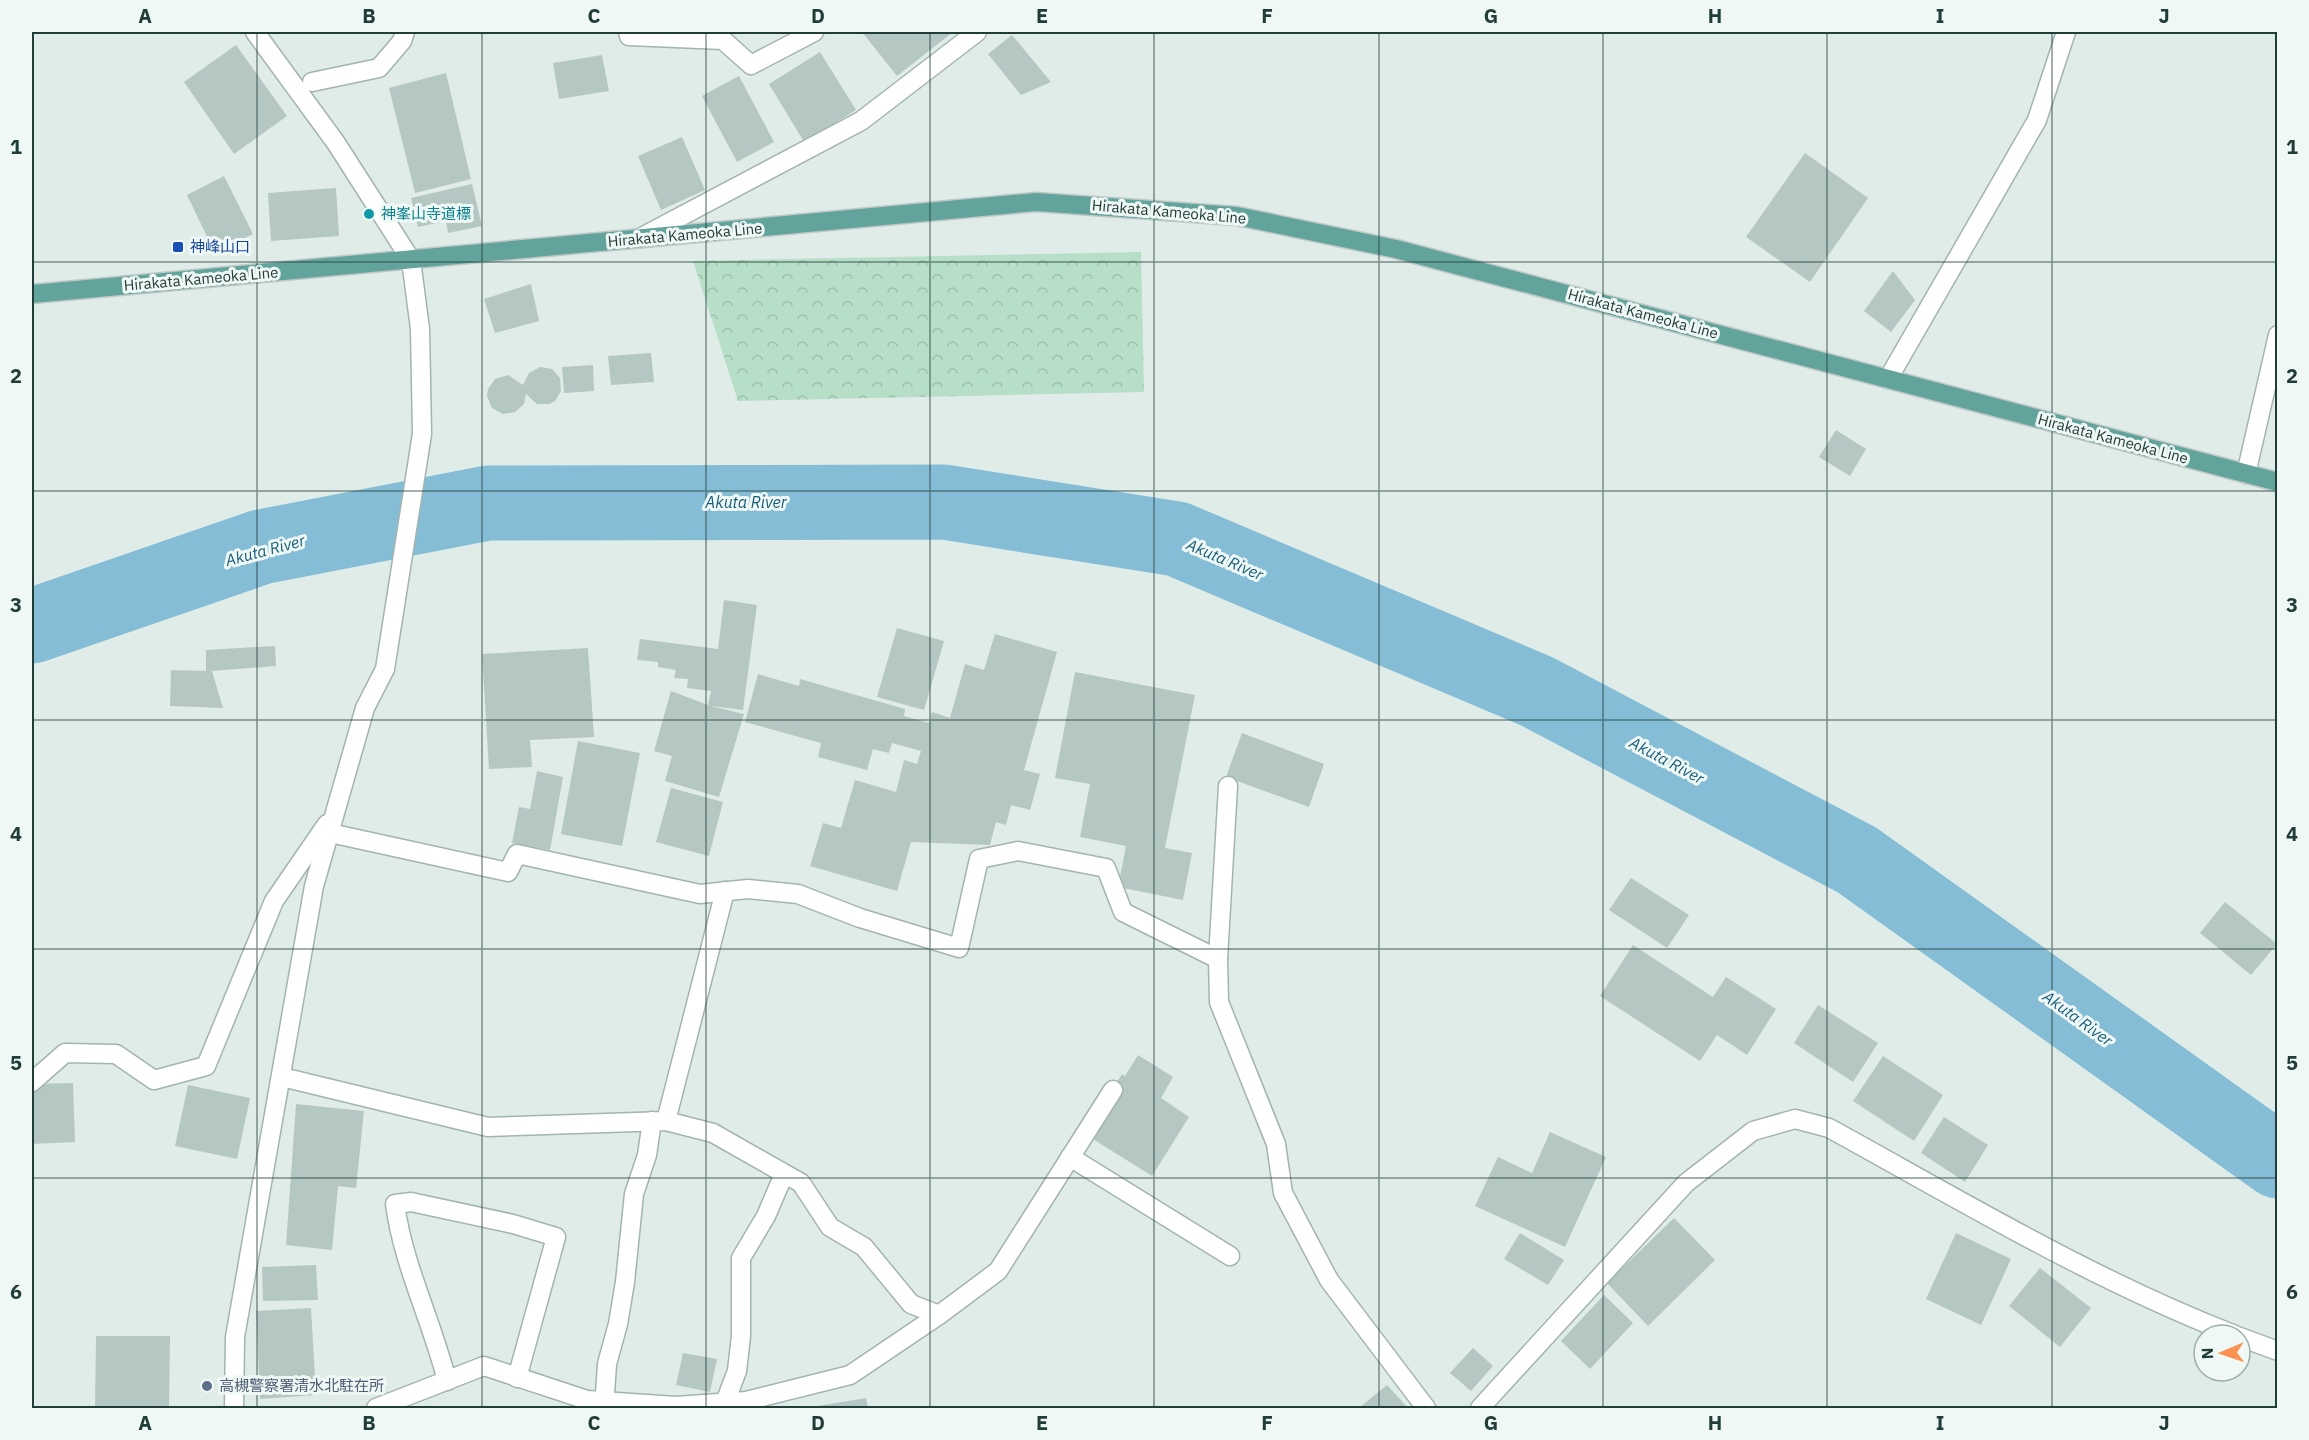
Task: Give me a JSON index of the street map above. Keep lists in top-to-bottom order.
{
  "streets": {
    "main road": ["Hirakata Kameoka Line"]
  },
  "water": ["Akuta River"],
  "places": {
    "other": ["神峯山寺道標", "高槻警察署清水北駐在所"],
    "transit": ["神峰山口"]
  },
  "north": "left",
  "grid": {
    "columns": [
      "A",
      "B",
      "C",
      "D",
      "E",
      "F",
      "G",
      "H",
      "I",
      "J"
    ],
    "rows": [
      "1",
      "2",
      "3",
      "4",
      "5",
      "6"
    ]
  }
}
